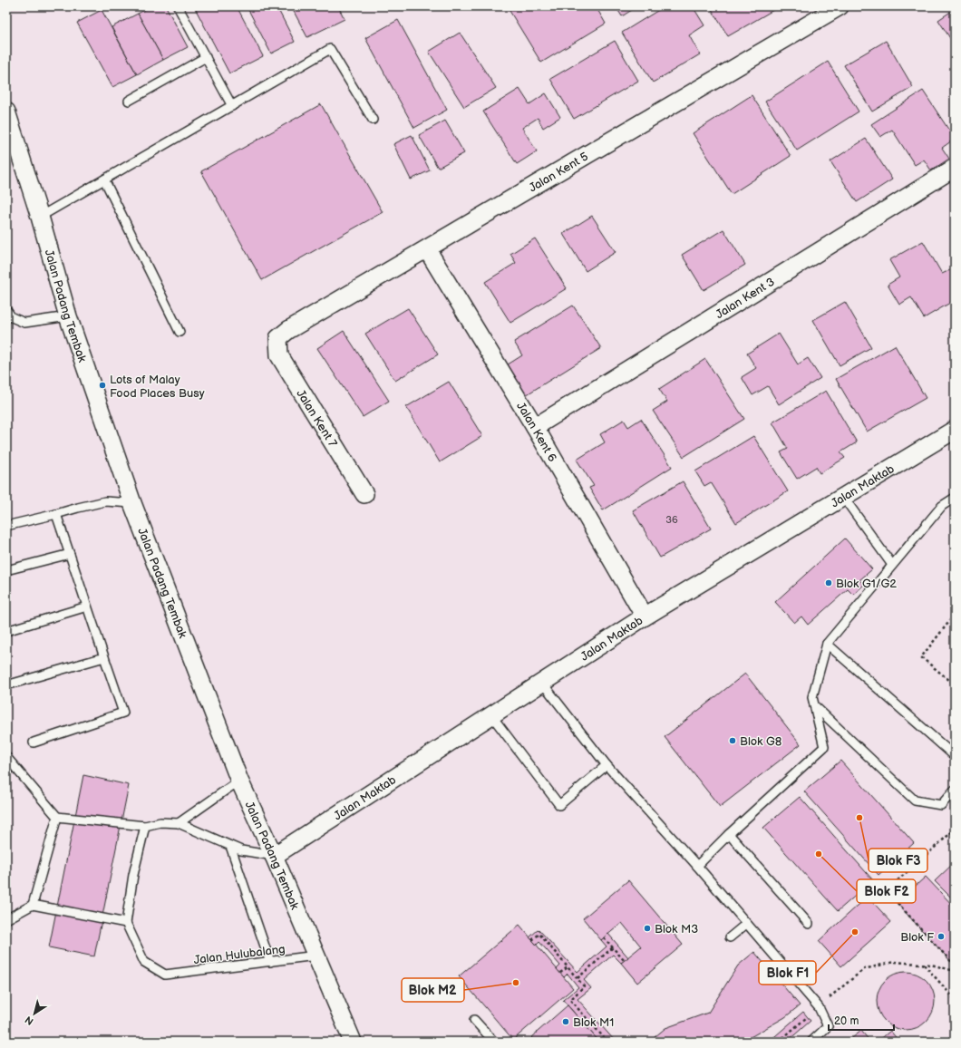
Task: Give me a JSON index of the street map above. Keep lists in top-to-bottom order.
{
  "streets": {
    "street": [
      "Jalan Kent 5",
      "Jalan Kent 3",
      "Jalan Padang Tembak",
      "Jalan Kent 7",
      "Jalan Kent 6",
      "Jalan Maktab"
    ],
    "lane": ["Jalan Hulubalang"]
  },
  "crossings": [
    ["Jalan Kent 5", "Jalan Kent 7"],
    ["Jalan Kent 5", "Jalan Kent 6"],
    ["Jalan Kent 3", "Jalan Kent 6"],
    ["Jalan Padang Tembak", "Jalan Maktab"],
    ["Jalan Padang Tembak", "Jalan Hulubalang"],
    ["Jalan Kent 6", "Jalan Maktab"]
  ],
  "places": [
    "Lots of Malay Food Places Busy",
    "Blok G1/G2",
    "Blok G8",
    "Blok F3",
    "Blok F2",
    "Blok M3",
    "Blok F1",
    "Blok F",
    "Blok M2",
    "Blok M1"
  ],
  "house_numbers": ["36"],
  "scale_bar": "20 m",
  "north": "bottom left"
}
